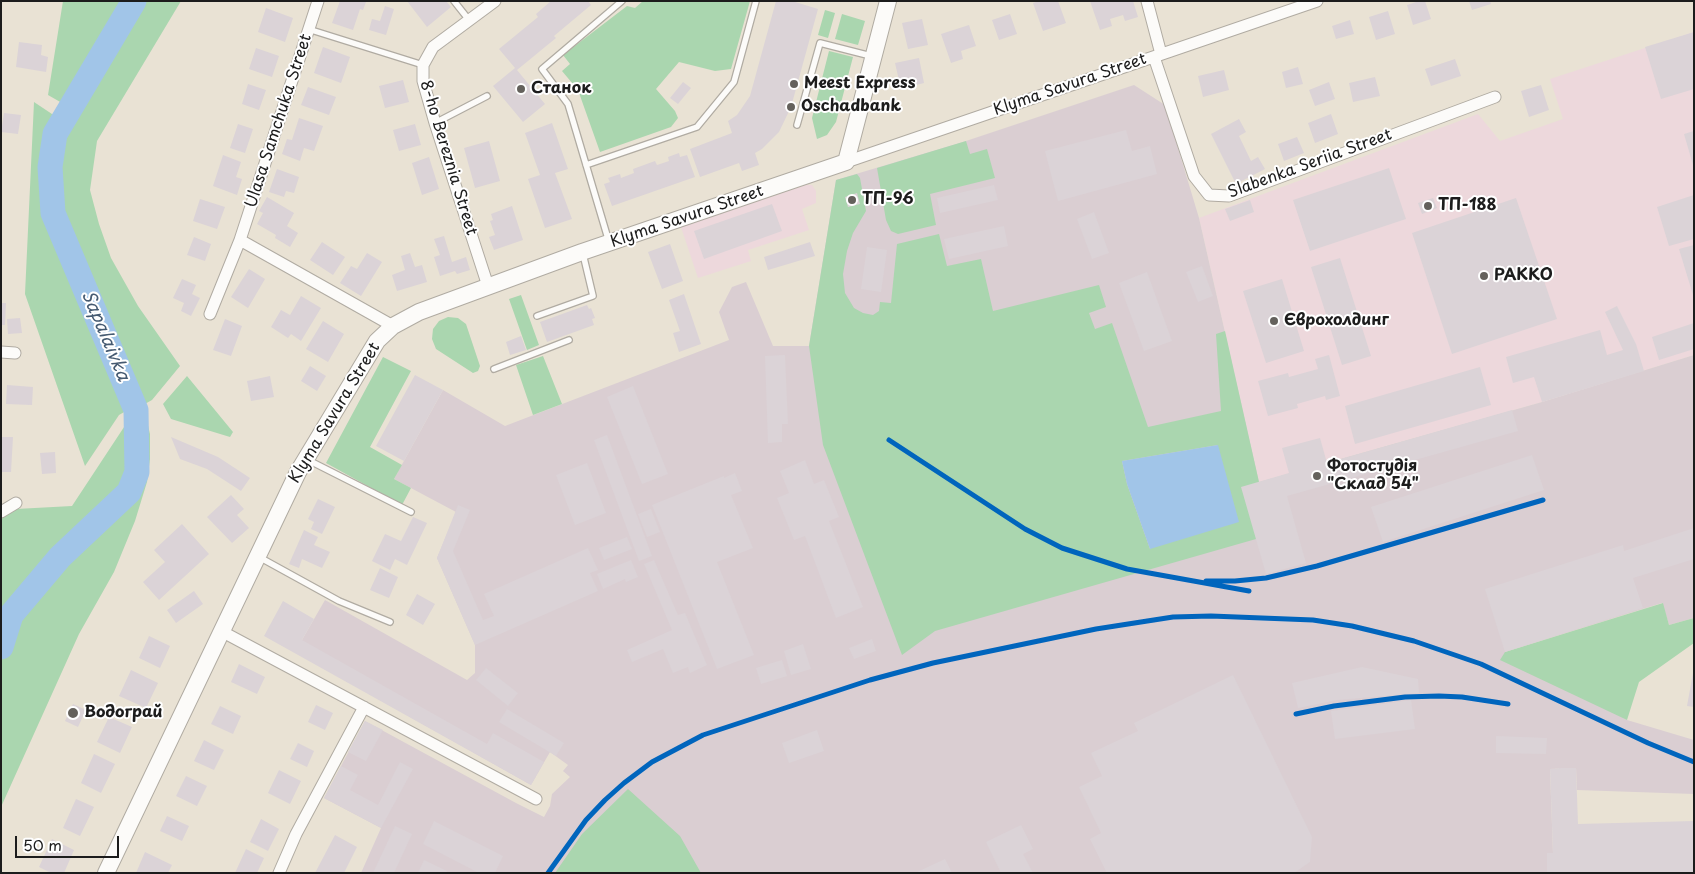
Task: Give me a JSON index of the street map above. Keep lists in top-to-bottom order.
{
  "streets": {
    "street": [
      "Klyma Savura Street",
      "Ulasa Samchuka Street",
      "8-ho Bereznia Street",
      "Slabenka Seriia Street"
    ]
  },
  "crossings": [
    ["Klyma Savura Street", "8-ho Bereznia Street"],
    ["Klyma Savura Street", "Slabenka Seriia Street"]
  ],
  "water": ["Sapalaivka"],
  "places": [
    "Meest Express",
    "Станок",
    "Oschadbank",
    "ТП-96",
    "ТП-188",
    "PAKKO",
    "Єврохолдинг",
    "Фотостудія \"Склад 54\"",
    "Водограй"
  ],
  "scale_bar": "50 m"
}
